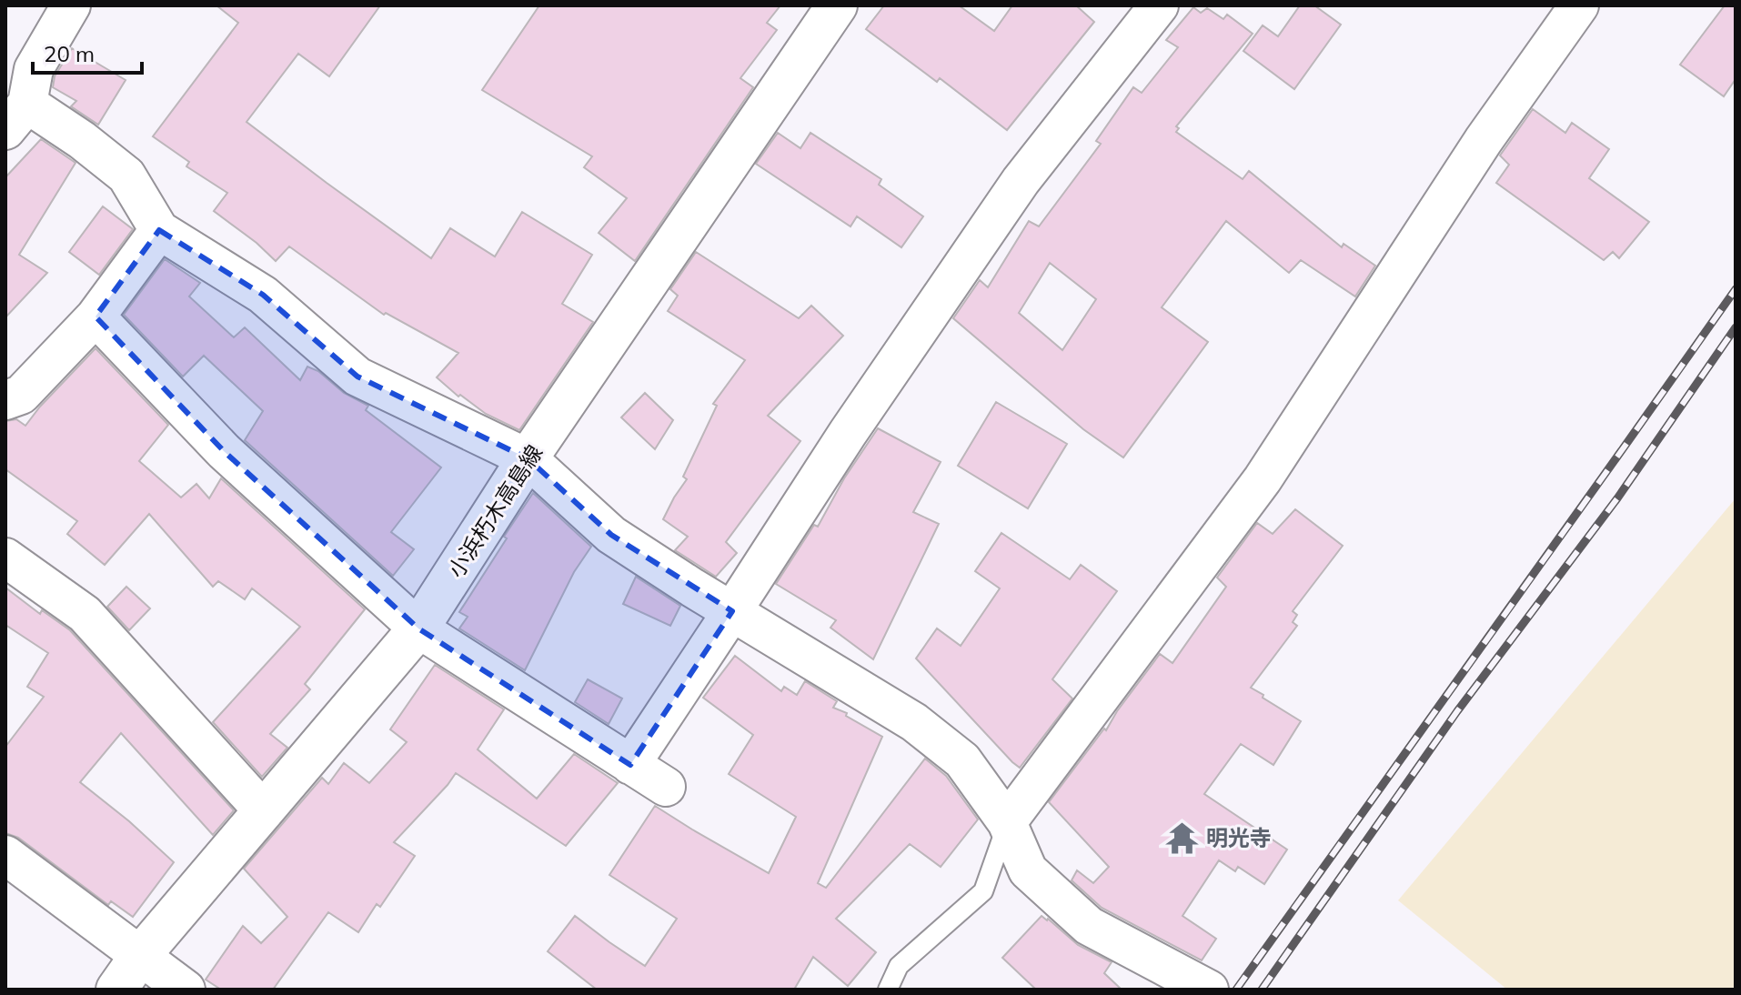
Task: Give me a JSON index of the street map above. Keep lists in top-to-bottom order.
{
  "streets": {
    "main road": ["小浜朽木高島線"]
  },
  "places": {
    "temple": ["明光寺"]
  },
  "scale_bar": "20 m"
}
